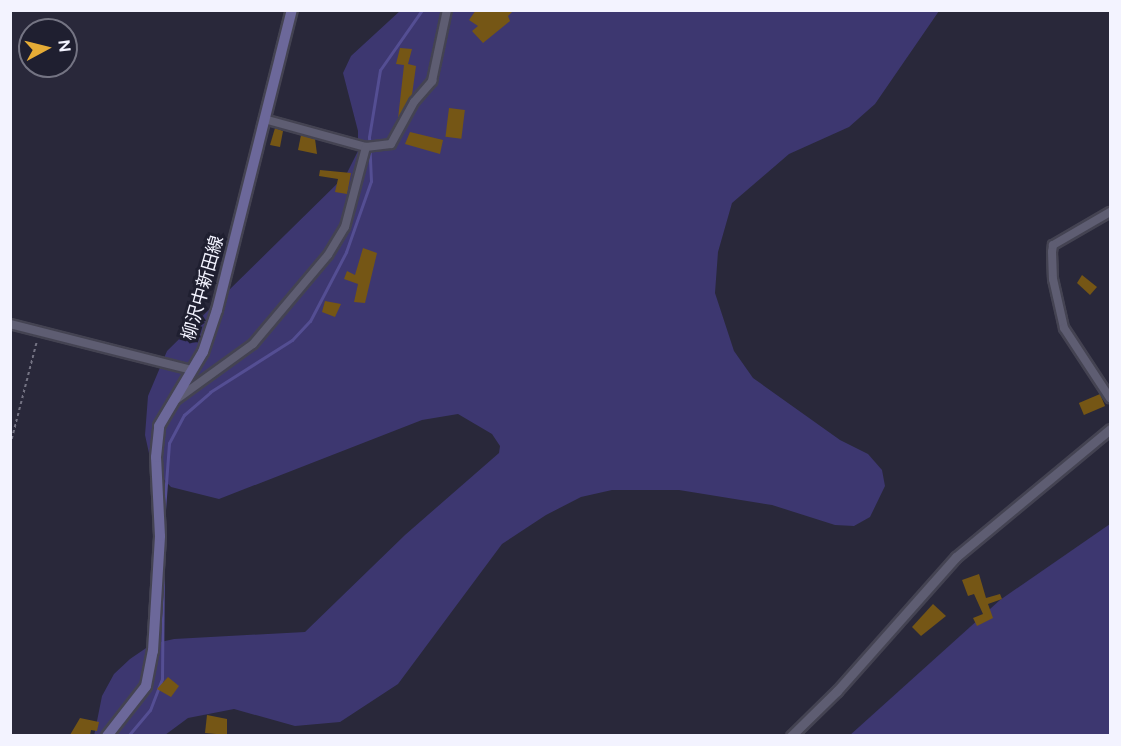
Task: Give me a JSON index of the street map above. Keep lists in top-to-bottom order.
{
  "streets": {
    "main road": ["柳沢中新田線"]
  },
  "north": "right"
}
